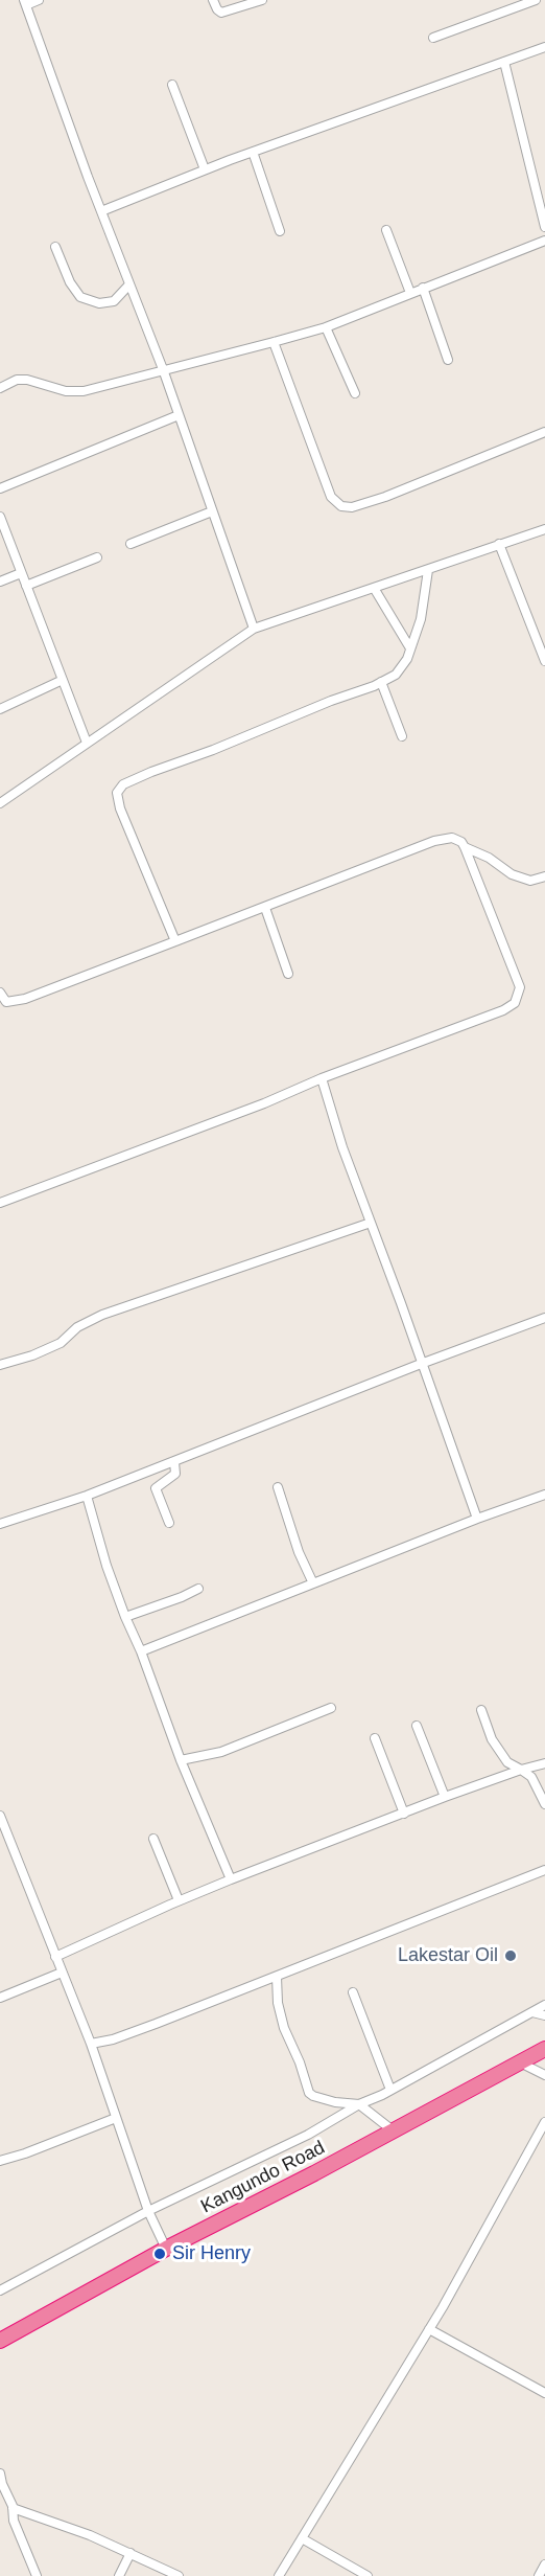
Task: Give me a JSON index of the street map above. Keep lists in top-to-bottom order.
{
  "streets": {
    "highway": ["Kangundo Road"]
  },
  "places": ["Lakestar Oil", "Sir Henry"]
}
